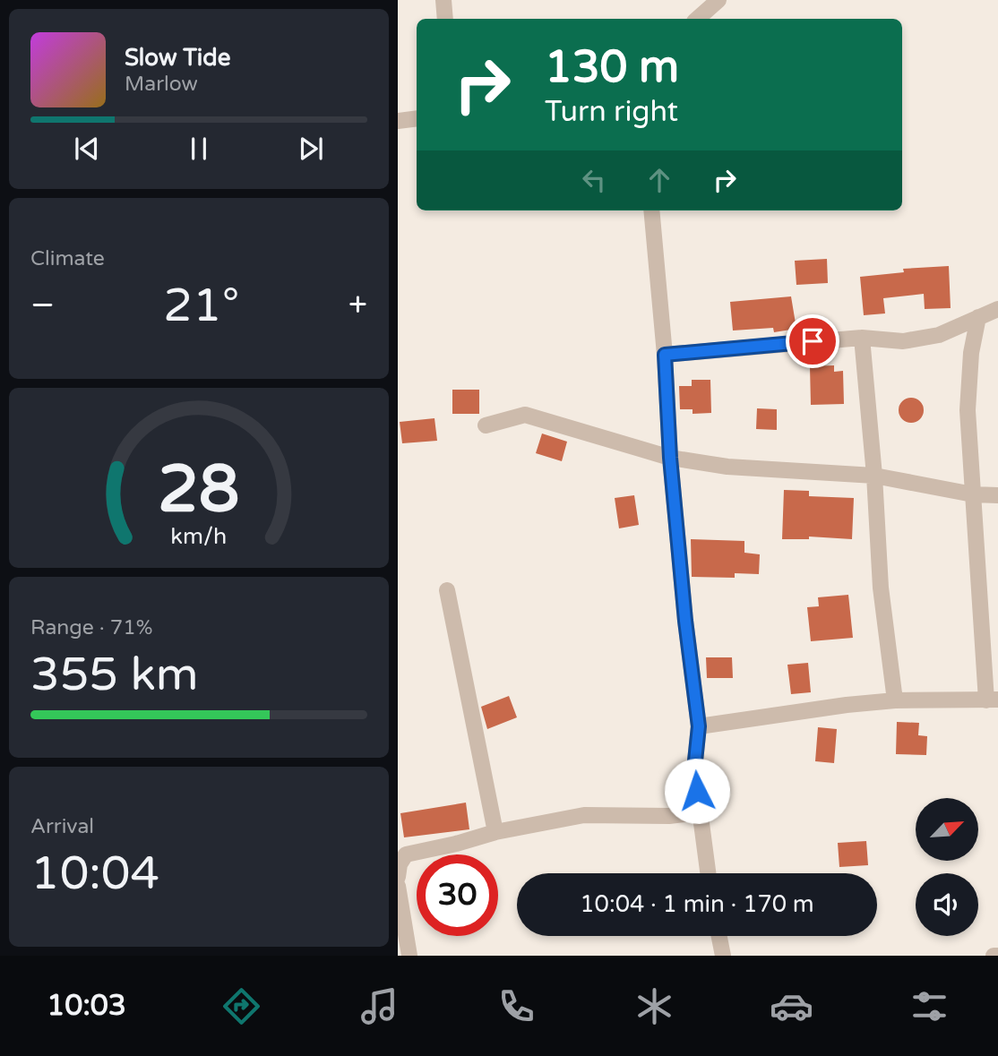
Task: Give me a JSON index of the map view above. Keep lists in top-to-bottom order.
{
  "north": "top right",
  "page": {
    "turn": ["130 m", "Turn right"],
    "song": ["Slow Tide", "Marlow"],
    "tile": [
      "Climate",
      ["Range · 71%", "355 km"],
      ["Arrival", "10:04"]
    ],
    "heat": ["−", "21°", "+"],
    "limit": "30",
    "trip": "10:04 · 1 min · 170 m",
    "tabs": "10:03",
    "gauge": ["28", "km/h"]
  }
}
